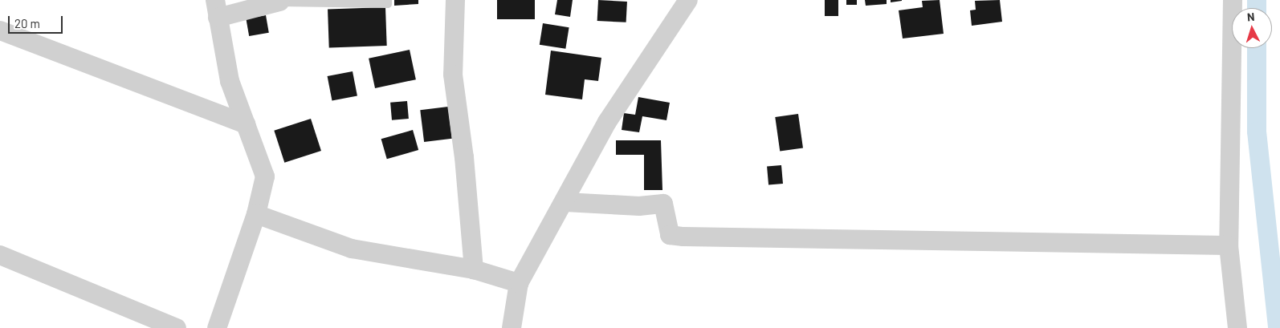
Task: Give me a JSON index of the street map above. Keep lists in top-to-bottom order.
{
  "scale_bar": "20 m",
  "north": "top"
}
